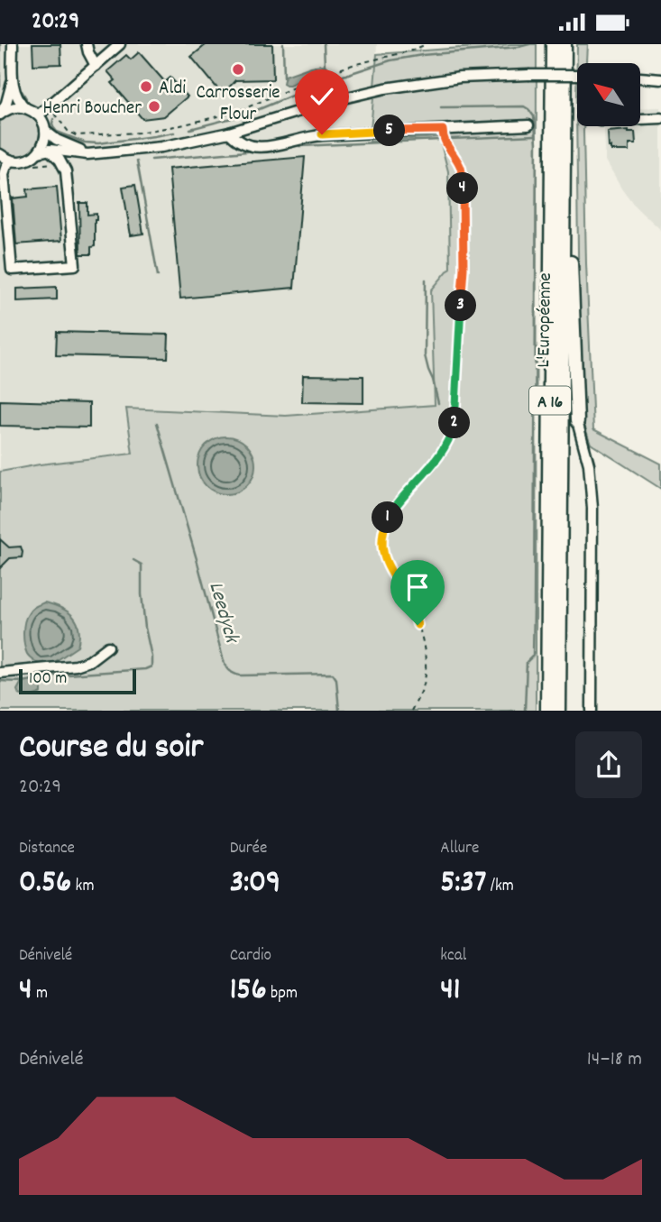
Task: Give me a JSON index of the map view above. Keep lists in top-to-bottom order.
{
  "streets": {
    "highway": ["L'Européenne", "A 16"]
  },
  "water": ["Leedyck"],
  "places": ["Carrosserie Flour", "Aldi", "Henri Boucher"],
  "scale_bar": "100 m",
  "north": "top left",
  "page": {
    "status": "20:29",
    "pins": [
      "5",
      "4",
      "3",
      "2",
      "1"
    ],
    "scale": "100 m",
    "heading": ["Course du soir", "20:29"],
    "stats": [
      ["Distance", "0.56 km"],
      ["Durée", "3:09"],
      ["Allure", "5:37 /km"],
      ["Dénivelé", "4 m"],
      ["Cardio", "156 bpm"],
      ["kcal", "41"]
    ],
    "chart": ["Dénivelé", "14–18 m"]
  }
}
